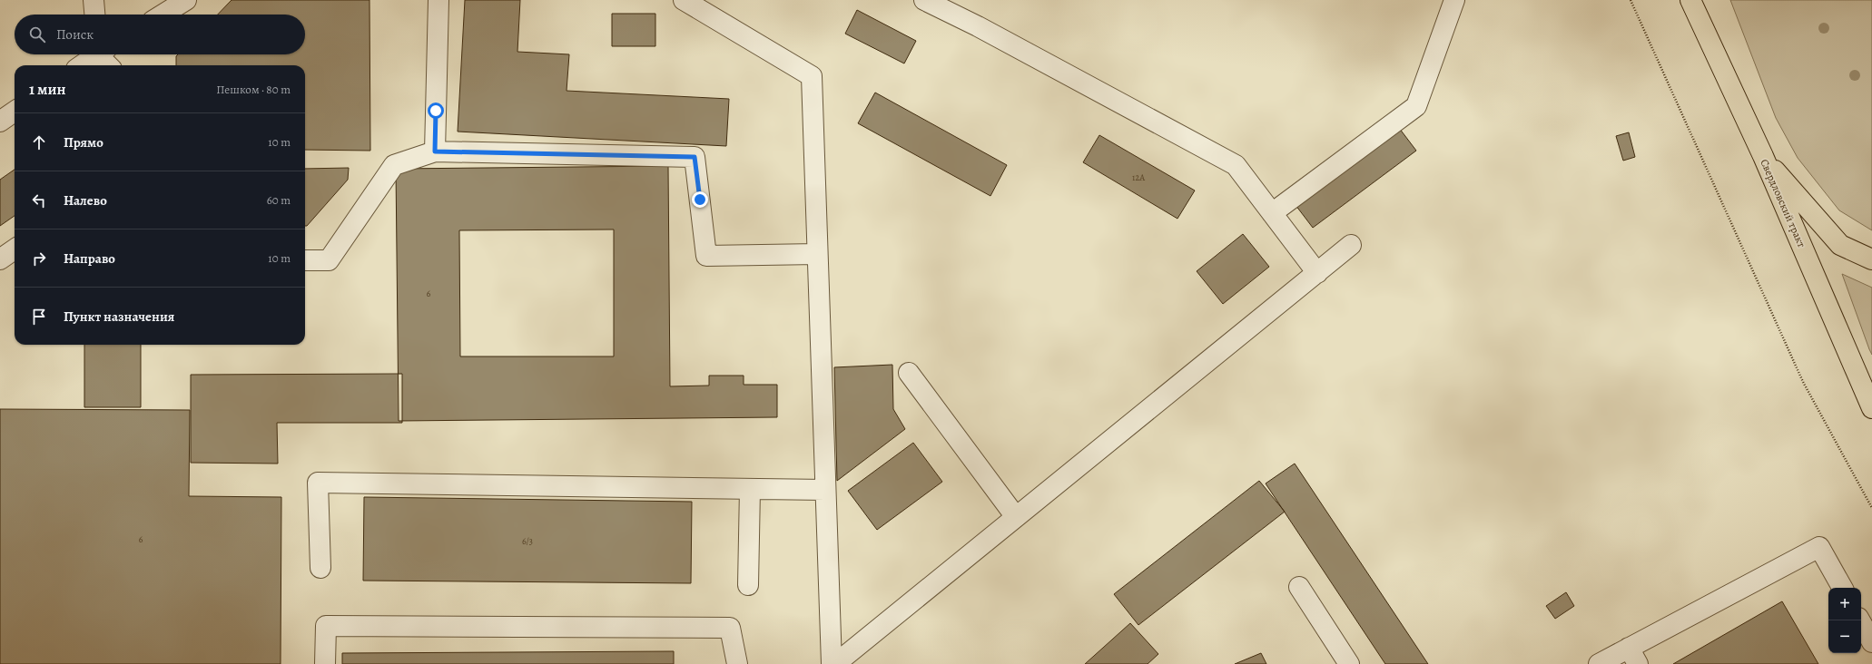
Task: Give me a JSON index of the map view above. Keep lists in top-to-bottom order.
{
  "streets": {
    "main road": ["Свердловский тракт"]
  },
  "house_numbers": [
    "12А",
    "6",
    "6",
    "6/3"
  ],
  "page": {
    "search": "Поиск",
    "heading": ["1 мин", "Пешком · 80 m"],
    "list": [
      ["Прямо", "10 m"],
      ["Налево", "60 m"],
      ["Направо", "10 m"],
      "Пункт назначения"
    ],
    "map_buttons": ["+", "−"]
  }
}
